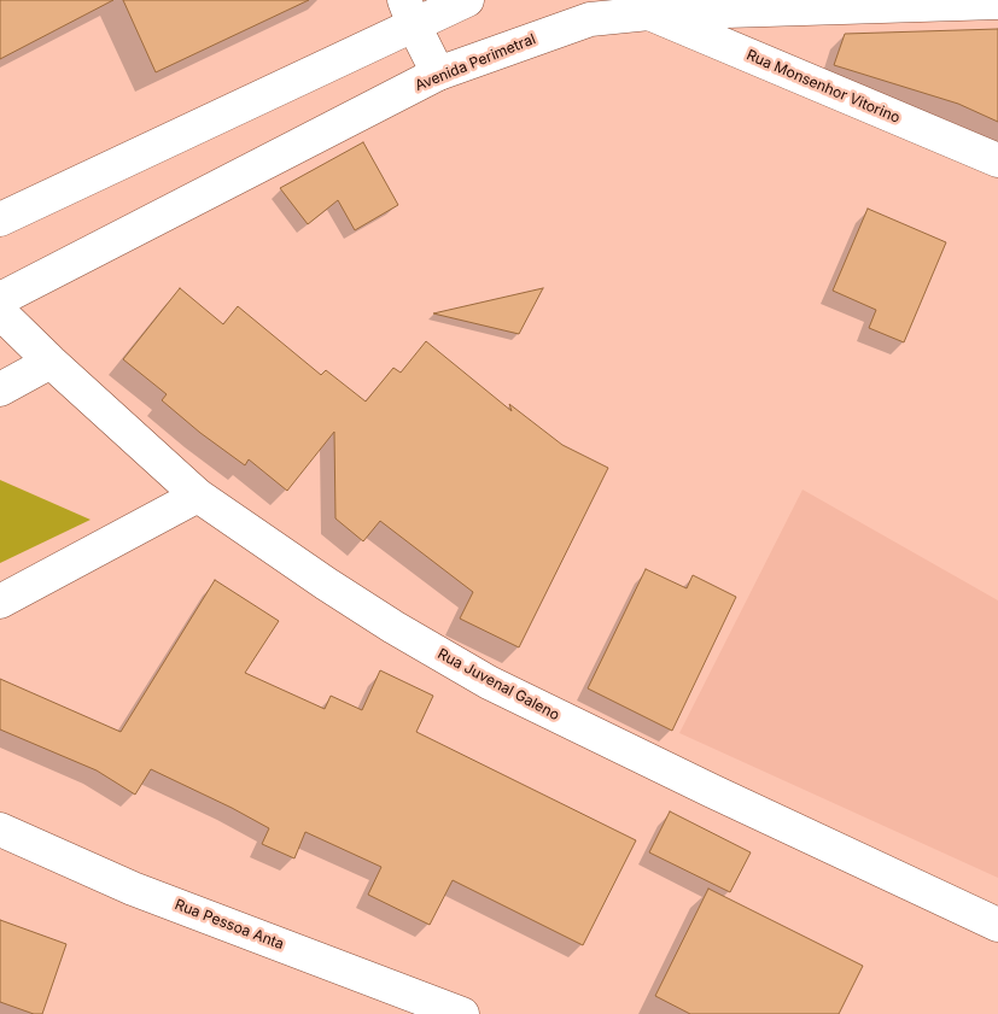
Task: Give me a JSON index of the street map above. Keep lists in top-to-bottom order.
{
  "streets": {
    "street": [
      "Avenida Perimetral",
      "Rua Monsenhor Vitorino",
      "Rua Juvenal Galeno",
      "Rua Pessoa Anta"
    ]
  },
  "crossings": [
    ["Avenida Perimetral", "Rua Monsenhor Vitorino"]
  ]
}
